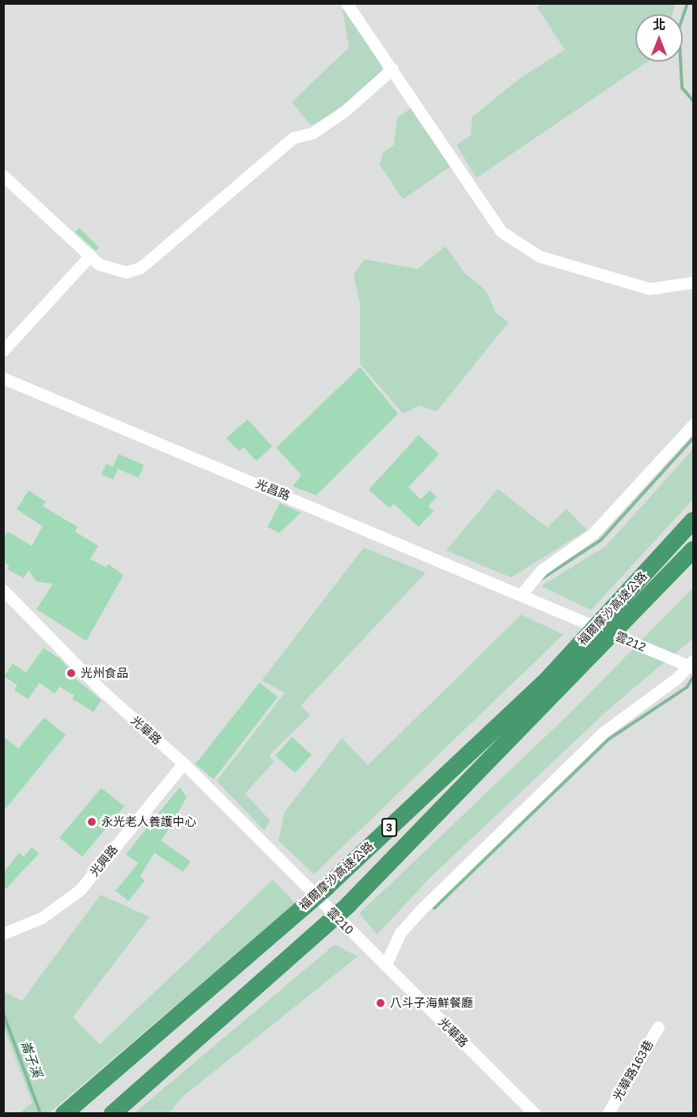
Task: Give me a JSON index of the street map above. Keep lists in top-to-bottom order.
{
  "streets": {
    "highway": ["福爾摩沙高速公路", "3"],
    "street": [
      "光昌路",
      "雲212",
      "光華路",
      "光興路",
      "雲210",
      "光華路163巷"
    ]
  },
  "crossings": [
    ["光昌路", "雲212"],
    ["光華路", "光興路"],
    ["光華路", "雲210"]
  ],
  "water": ["崙子溪"],
  "places": ["光州食品", "永光老人養護中心", "八斗子海鮮餐廳"],
  "north": "top"
}
